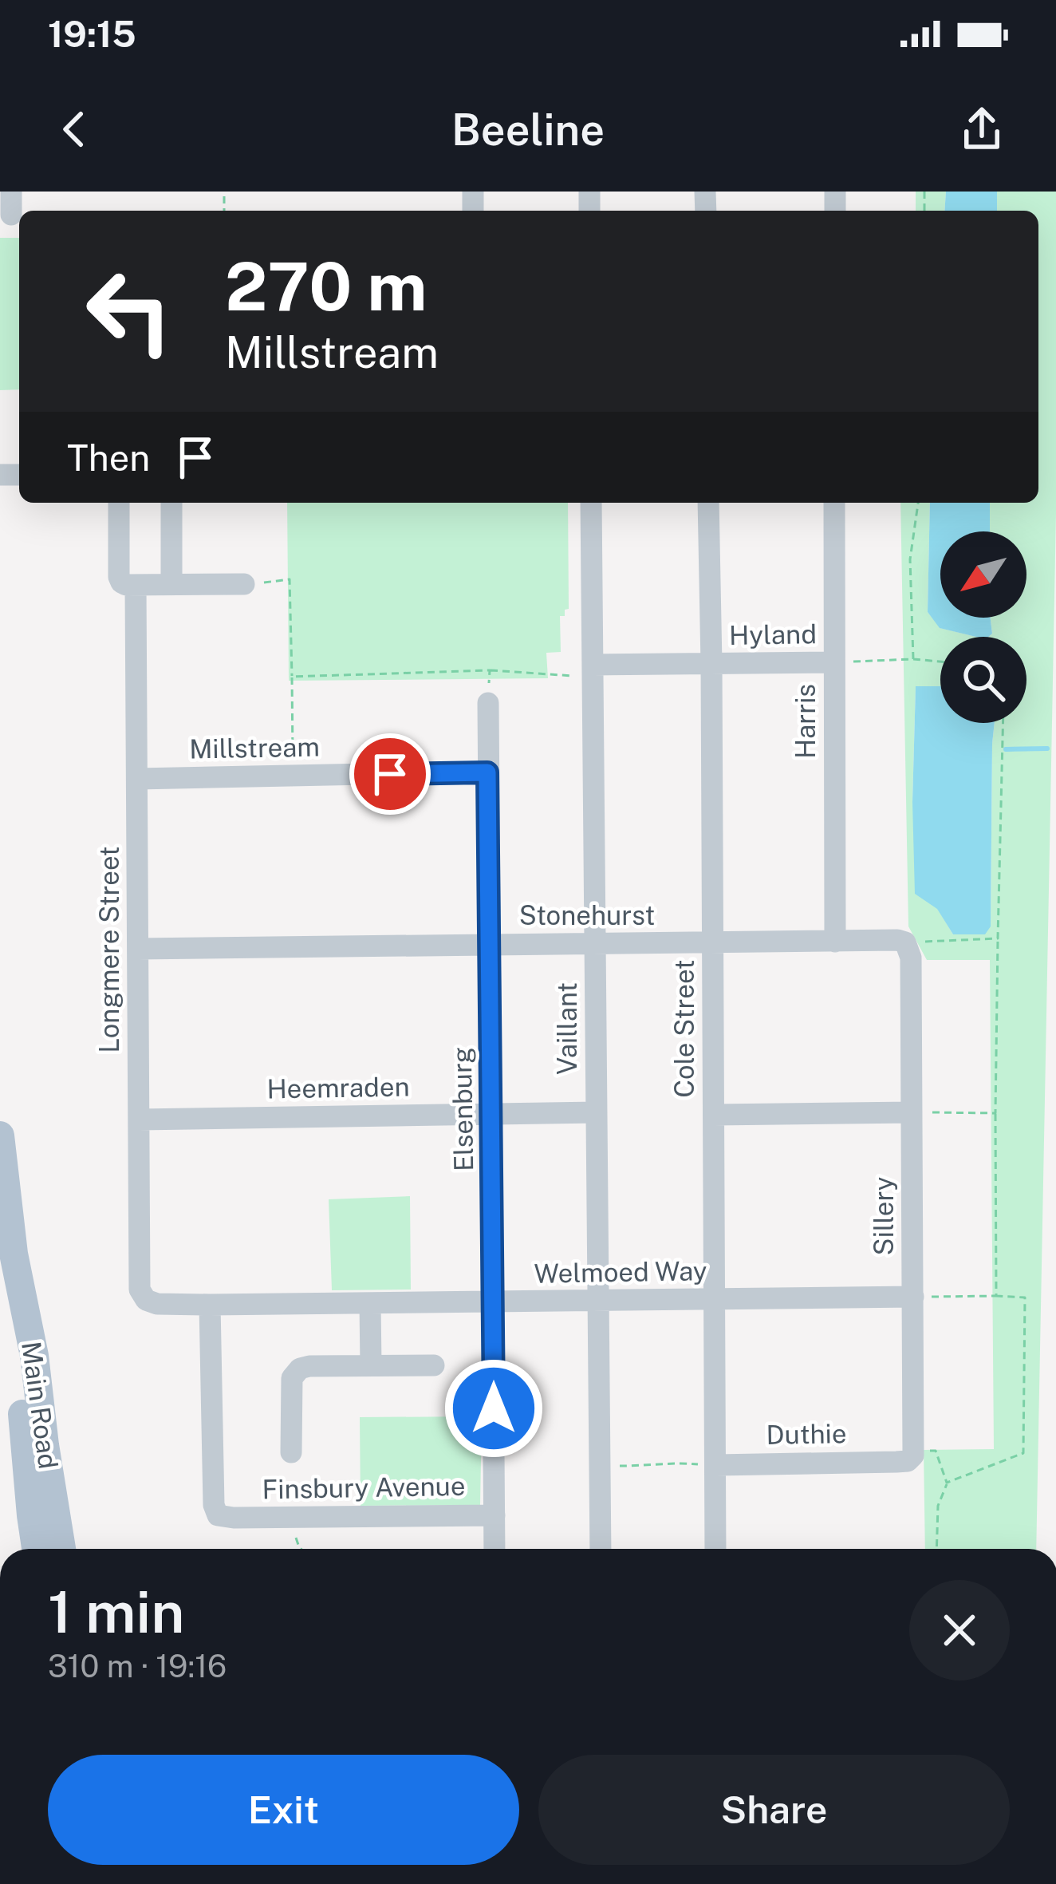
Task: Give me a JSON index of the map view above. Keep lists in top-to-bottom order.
{
  "streets": {
    "main road": ["Main Road"],
    "street": [
      "Hyland",
      "Harris",
      "Millstream",
      "Stonehurst",
      "Longmere Street",
      "Vaillant",
      "Cole Street",
      "Heemraden",
      "Elsenburg",
      "Sillery",
      "Welmoed Way",
      "Duthie",
      "Finsbury Avenue"
    ]
  },
  "crossings": [
    ["Hyland", "Harris"],
    ["Hyland", "Vaillant"],
    ["Hyland", "Cole Street"],
    ["Harris", "Stonehurst"],
    ["Millstream", "Longmere Street"],
    ["Millstream", "Elsenburg"],
    ["Stonehurst", "Longmere Street"],
    ["Stonehurst", "Vaillant"],
    ["Stonehurst", "Cole Street"],
    ["Stonehurst", "Elsenburg"],
    ["Stonehurst", "Sillery"],
    ["Longmere Street", "Heemraden"],
    ["Longmere Street", "Welmoed Way"],
    ["Vaillant", "Heemraden"],
    ["Vaillant", "Welmoed Way"],
    ["Cole Street", "Welmoed Way"],
    ["Cole Street", "Duthie"],
    ["Heemraden", "Elsenburg"],
    ["Elsenburg", "Welmoed Way"],
    ["Elsenburg", "Finsbury Avenue"],
    ["Sillery", "Welmoed Way"],
    ["Sillery", "Duthie"],
    ["Welmoed Way", "Finsbury Avenue"]
  ],
  "north": "bottom left",
  "page": {
    "status": "19:15",
    "header": "Beeline",
    "turn": ["270 m", "Millstream"],
    "then": "Then",
    "heading": ["1 min", "310 m · 19:16"],
    "buttons": ["Exit", "Share"]
  }
}
